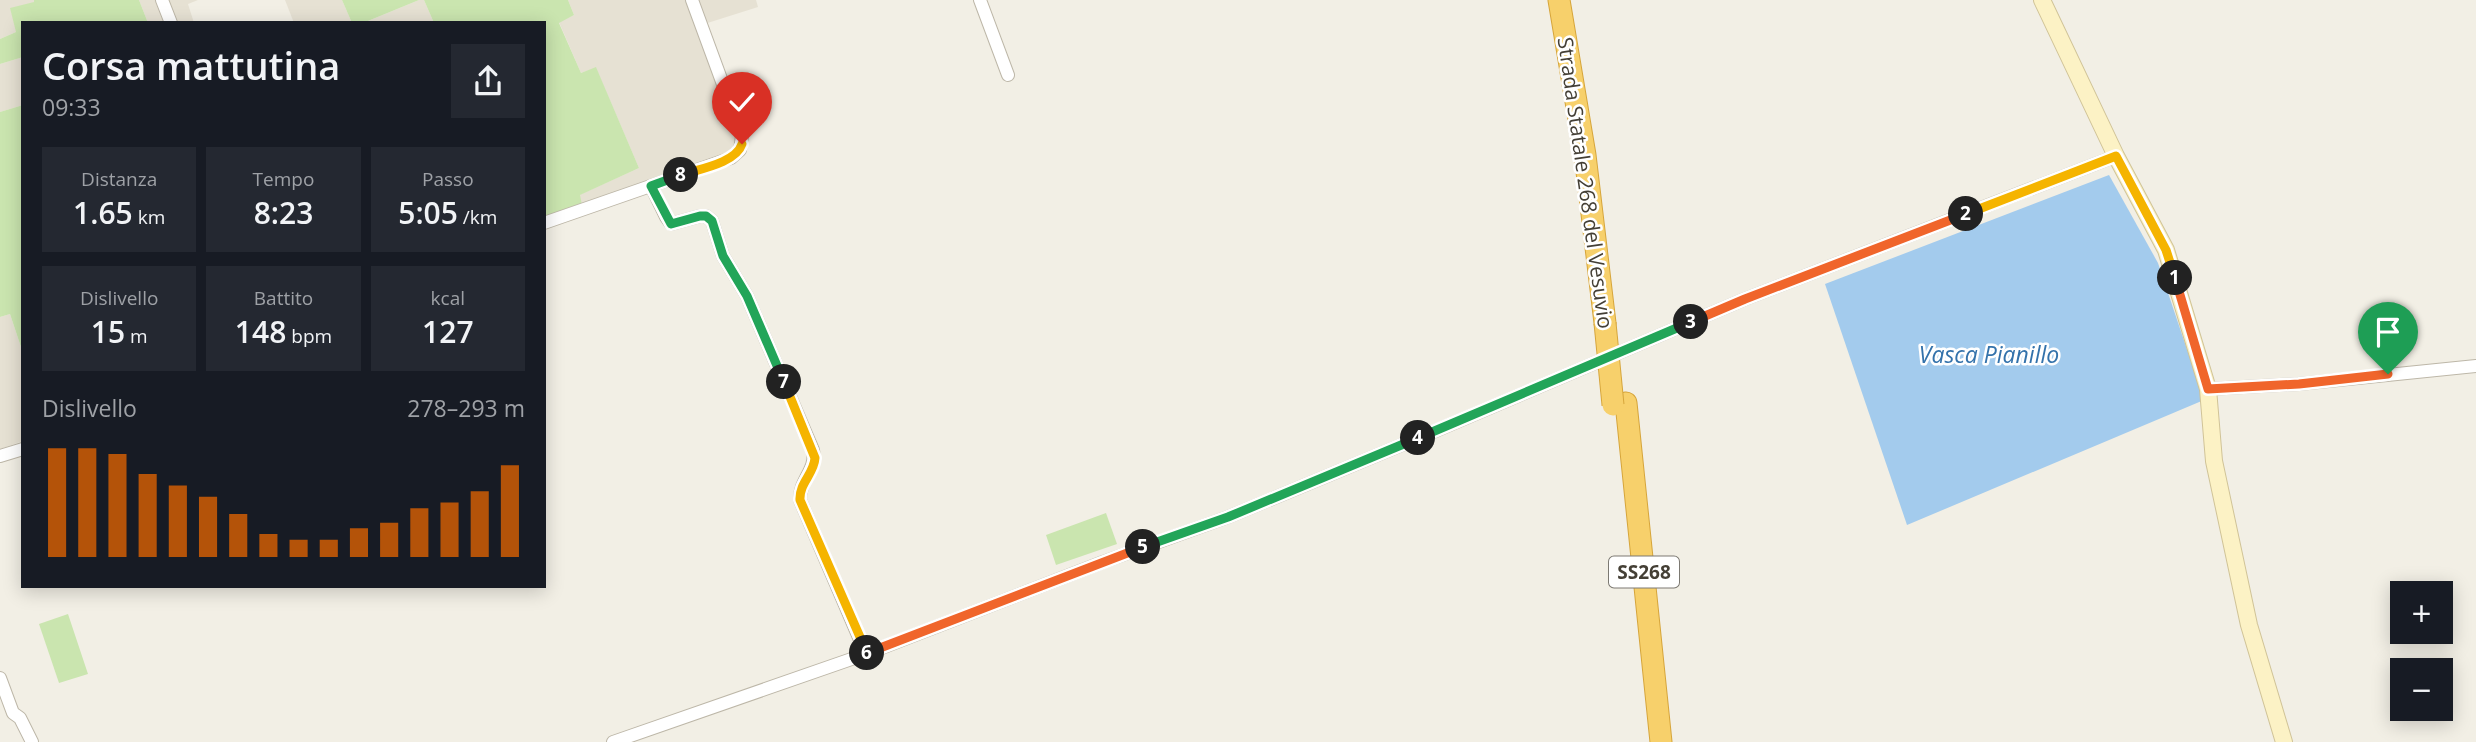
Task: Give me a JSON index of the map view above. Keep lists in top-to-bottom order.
{
  "streets": {
    "highway": ["Strada Statale 268 del Vesuvio", "SS268"]
  },
  "water": ["Vasca Pianillo"],
  "page": {
    "heading": ["Corsa mattutina", "09:33"],
    "stats": [
      ["Distanza", "1.65 km"],
      ["Tempo", "8:23"],
      ["Passo", "5:05 /km"],
      ["Dislivello", "15 m"],
      ["Battito", "148 bpm"],
      ["kcal", "127"]
    ],
    "pins": [
      "8",
      "2",
      "1",
      "3",
      "7",
      "4",
      "5",
      "6"
    ],
    "chart": ["Dislivello", "278–293 m"],
    "map_buttons": ["+", "−"]
  }
}
